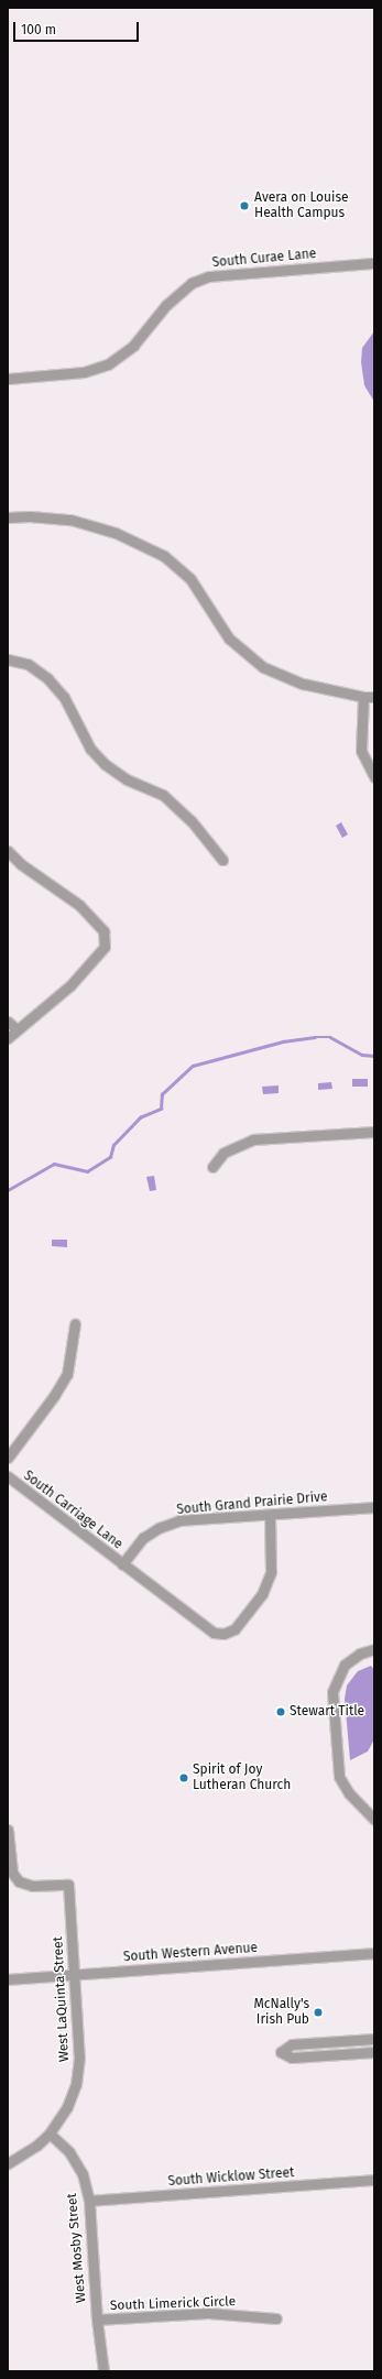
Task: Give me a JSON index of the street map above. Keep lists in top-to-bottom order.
{
  "streets": {
    "street": [
      "South Curae Lane",
      "South Grand Prairie Drive",
      "South Carriage Lane",
      "South Western Avenue",
      "West LaQuinta Street",
      "South Wicklow Street",
      "West Mosby Street",
      "South Limerick Circle"
    ]
  },
  "crossings": [
    ["South Grand Prairie Drive", "South Carriage Lane"],
    ["South Western Avenue", "West LaQuinta Street"],
    ["West LaQuinta Street", "West Mosby Street"],
    ["South Wicklow Street", "West Mosby Street"],
    ["West Mosby Street", "South Limerick Circle"]
  ],
  "places": [
    "Avera on Louise Health Campus",
    "Stewart Title",
    "Spirit of Joy Lutheran Church",
    "McNally's Irish Pub"
  ],
  "scale_bar": "100 m"
}
